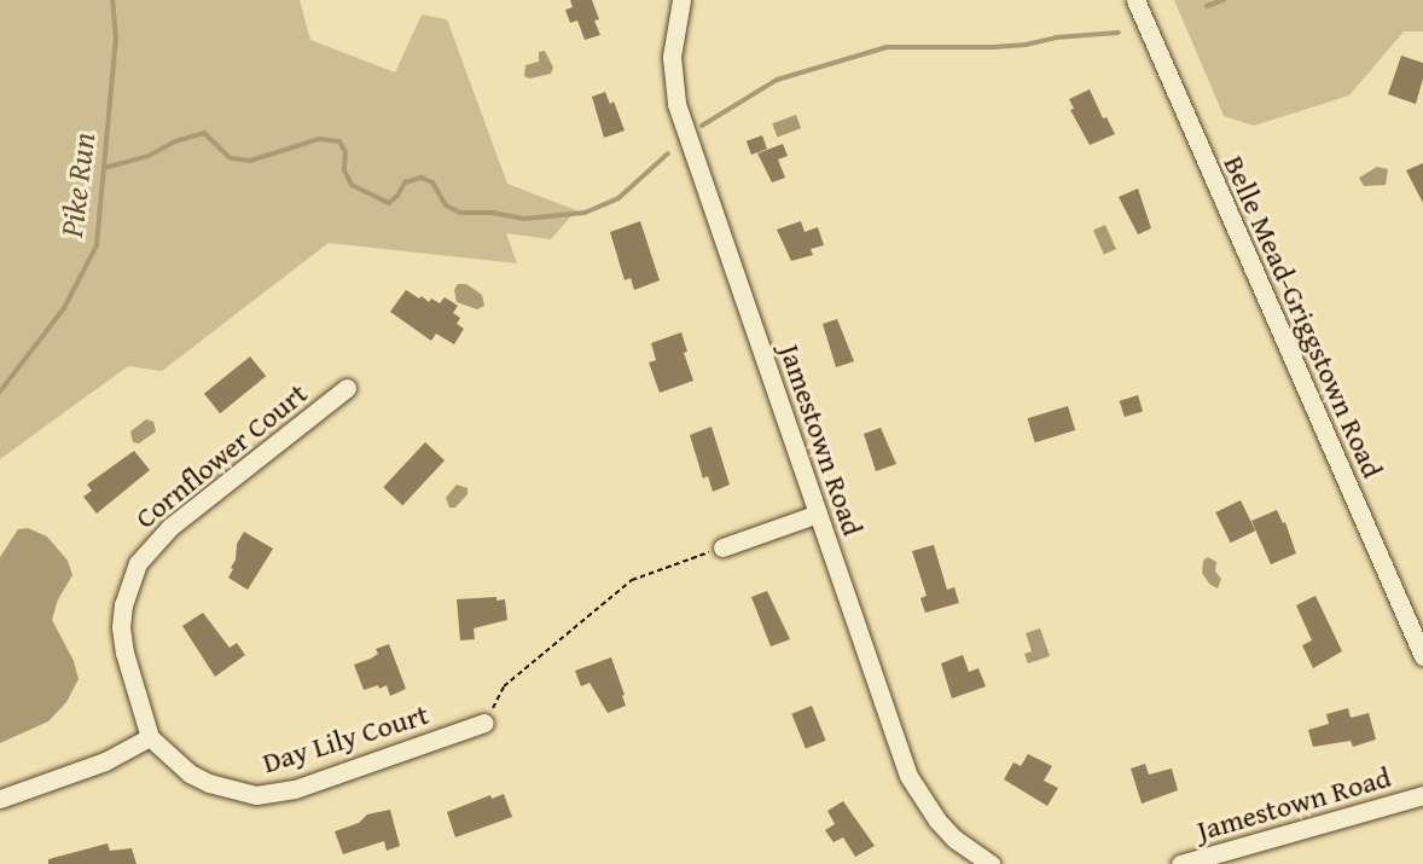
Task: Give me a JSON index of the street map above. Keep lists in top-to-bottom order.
{
  "streets": {
    "street": [
      "Belle Mead-Griggstown Road",
      "Jamestown Road",
      "Cornflower Court",
      "Day Lily Court"
    ]
  },
  "crossings": [
    ["Cornflower Court", "Day Lily Court"]
  ],
  "water": ["Pike Run"]
}
